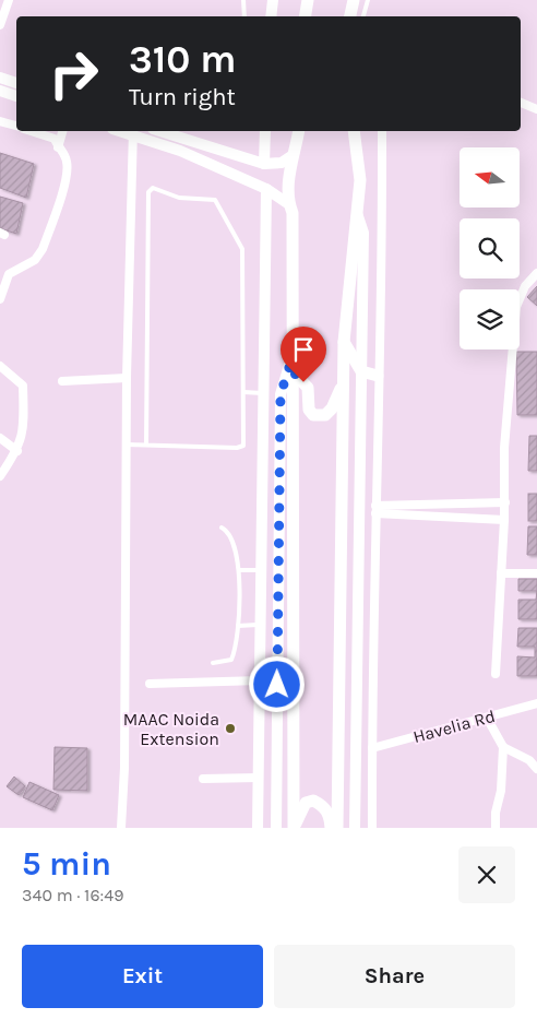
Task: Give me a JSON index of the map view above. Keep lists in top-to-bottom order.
{
  "streets": {
    "street": ["Havelia Rd"]
  },
  "places": ["MAAC Noida Extension"],
  "north": "left",
  "page": {
    "turn": ["310 m", "Turn right"],
    "heading": ["5 min", "340 m · 16:49"],
    "buttons": ["Exit", "Share"]
  }
}
